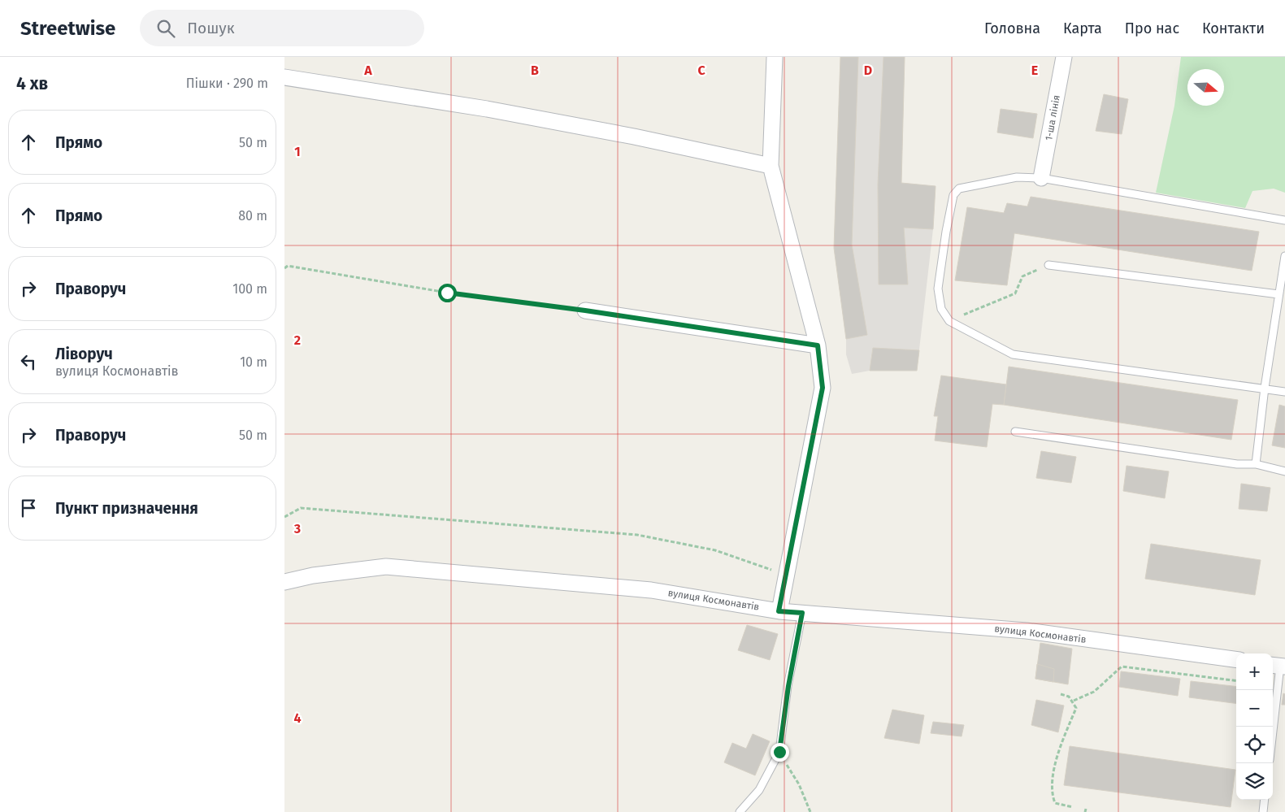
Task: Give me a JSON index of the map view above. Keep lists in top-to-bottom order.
{
  "streets": {
    "street": ["1-ша лінія", "вулиця Космонавтів"]
  },
  "north": "right",
  "page": {
    "header": "Streetwise",
    "search": "Пошук",
    "nav": [
      "Головна",
      "Карта",
      "Про нас",
      "Контакти"
    ],
    "heading": ["4 хв", "Пішки · 290 m"],
    "list": [
      ["Прямо", "50 m"],
      ["Прямо", "80 m"],
      ["Праворуч", "100 m"],
      ["Ліворуч", "вулиця Космонавтів", "10 m"],
      ["Праворуч", "50 m"],
      "Пункт призначення"
    ],
    "map_buttons": ["+", "−"]
  },
  "grid": {
    "columns": [
      "A",
      "B",
      "C",
      "D",
      "E"
    ],
    "rows": [
      "1",
      "2",
      "3",
      "4"
    ]
  }
}
